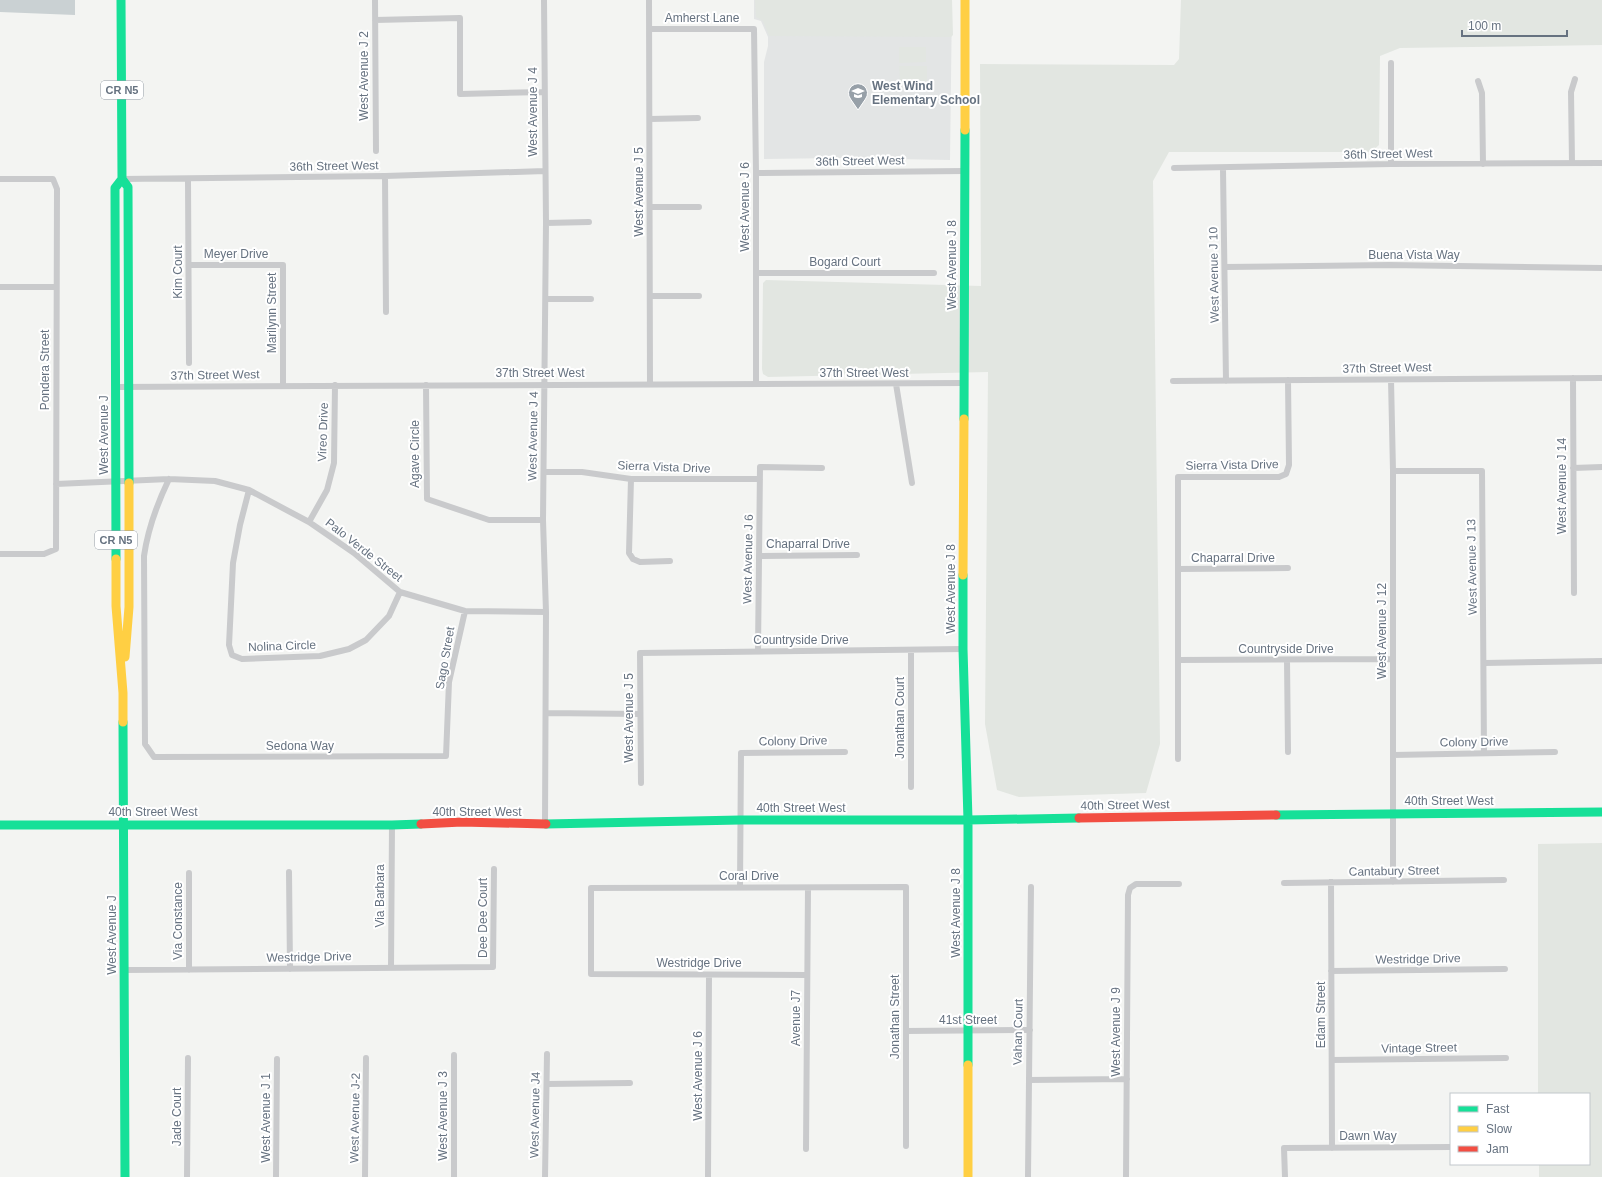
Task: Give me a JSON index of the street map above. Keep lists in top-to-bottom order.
{
  "streets": {
    "main road": [
      "CR N5",
      "West Avenue J 8",
      "West Avenue J",
      "40th Street West"
    ],
    "street": [
      "Amherst Lane",
      "West Avenue J 2",
      "West Avenue J 4",
      "36th Street West",
      "West Avenue J 5",
      "West Avenue J 6",
      "Meyer Drive",
      "Buena Vista Way",
      "Bogard Court",
      "Kim Court",
      "West Avenue J 10",
      "Marilynn Street",
      "37th Street West",
      "Pondera Street",
      "Vireo Drive",
      "Agave Circle",
      "Sierra Vista Drive",
      "West Avenue J 14",
      "Chaparral Drive",
      "Palo Verde Street",
      "West Avenue J 13",
      "West Avenue J 12",
      "Countryside Drive",
      "Nolina Circle",
      "Sago Street",
      "Jonathan Court",
      "Colony Drive",
      "Sedona Way",
      "Cantabury Street",
      "Coral Drive",
      "Via Barbara",
      "Dee Dee Court",
      "Via Constance",
      "Westridge Drive",
      "Edam Street",
      "Jonathan Street",
      "Avenue J7",
      "41st Street",
      "Vahan Court",
      "West Avenue J 9",
      "Vintage Street",
      "West Avenue J4",
      "West Avenue J 3",
      "Jade Court",
      "West Avenue J 1",
      "West Avenue J-2",
      "Dawn Way"
    ]
  },
  "crossings": [
    ["Amherst Lane", "West Avenue J 5"],
    ["Amherst Lane", "West Avenue J 6"],
    ["West Avenue J 4", "36th Street West"],
    ["West Avenue J 4", "37th Street West"],
    ["West Avenue J 4", "Agave Circle"],
    ["West Avenue J 4", "Sierra Vista Drive"],
    ["West Avenue J 4", "Palo Verde Street"],
    ["West Avenue J 4", "40th Street West"],
    ["36th Street West", "West Avenue J 6"],
    ["36th Street West", "West Avenue J 8"],
    ["36th Street West", "Kim Court"],
    ["36th Street West", "West Avenue J 10"],
    ["36th Street West", "West Avenue J"],
    ["West Avenue J 5", "37th Street West"],
    ["West Avenue J 5", "Countryside Drive"],
    ["West Avenue J 6", "Bogard Court"],
    ["West Avenue J 6", "37th Street West"],
    ["West Avenue J 6", "Sierra Vista Drive"],
    ["West Avenue J 6", "Chaparral Drive"],
    ["West Avenue J 6", "Countryside Drive"],
    ["West Avenue J 6", "Westridge Drive"],
    ["Meyer Drive", "Kim Court"],
    ["Meyer Drive", "Marilynn Street"],
    ["Buena Vista Way", "West Avenue J 10"],
    ["West Avenue J 8", "37th Street West"],
    ["West Avenue J 8", "Countryside Drive"],
    ["West Avenue J 8", "40th Street West"],
    ["West Avenue J 8", "41st Street"],
    ["West Avenue J 10", "37th Street West"],
    ["Marilynn Street", "37th Street West"],
    ["37th Street West", "Vireo Drive"],
    ["37th Street West", "West Avenue J"],
    ["37th Street West", "Agave Circle"],
    ["37th Street West", "Sierra Vista Drive"],
    ["37th Street West", "West Avenue J 14"],
    ["37th Street West", "West Avenue J 12"],
    ["Pondera Street", "Palo Verde Street"],
    ["Vireo Drive", "Palo Verde Street"],
    ["West Avenue J", "Palo Verde Street"],
    ["West Avenue J", "40th Street West"],
    ["West Avenue J", "Westridge Drive"],
    ["Sierra Vista Drive", "Chaparral Drive"],
    ["Palo Verde Street", "Nolina Circle"],
    ["Palo Verde Street", "Sago Street"],
    ["Palo Verde Street", "Sedona Way"],
    ["West Avenue J 13", "West Avenue J 12"],
    ["West Avenue J 13", "Colony Drive"],
    ["West Avenue J 12", "Countryside Drive"],
    ["West Avenue J 12", "Colony Drive"],
    ["West Avenue J 12", "40th Street West"],
    ["West Avenue J 12", "Cantabury Street"],
    ["Countryside Drive", "Jonathan Court"],
    ["Sago Street", "Sedona Way"],
    ["Colony Drive", "40th Street West"],
    ["40th Street West", "Via Barbara"],
    ["Cantabury Street", "Edam Street"],
    ["Coral Drive", "Westridge Drive"],
    ["Coral Drive", "Jonathan Street"],
    ["Coral Drive", "Avenue J7"],
    ["Via Barbara", "Westridge Drive"],
    ["Dee Dee Court", "Westridge Drive"],
    ["Via Constance", "Westridge Drive"],
    ["Westridge Drive", "Edam Street"],
    ["Westridge Drive", "Avenue J7"],
    ["Edam Street", "Vintage Street"],
    ["Edam Street", "Dawn Way"],
    ["Jonathan Street", "41st Street"],
    ["41st Street", "Vahan Court"]
  ],
  "places": {
    "school or university": ["West Wind Elementary School"]
  },
  "legend": ["Fast", "Slow", "Jam"],
  "scale_bar": "100 m"
}
